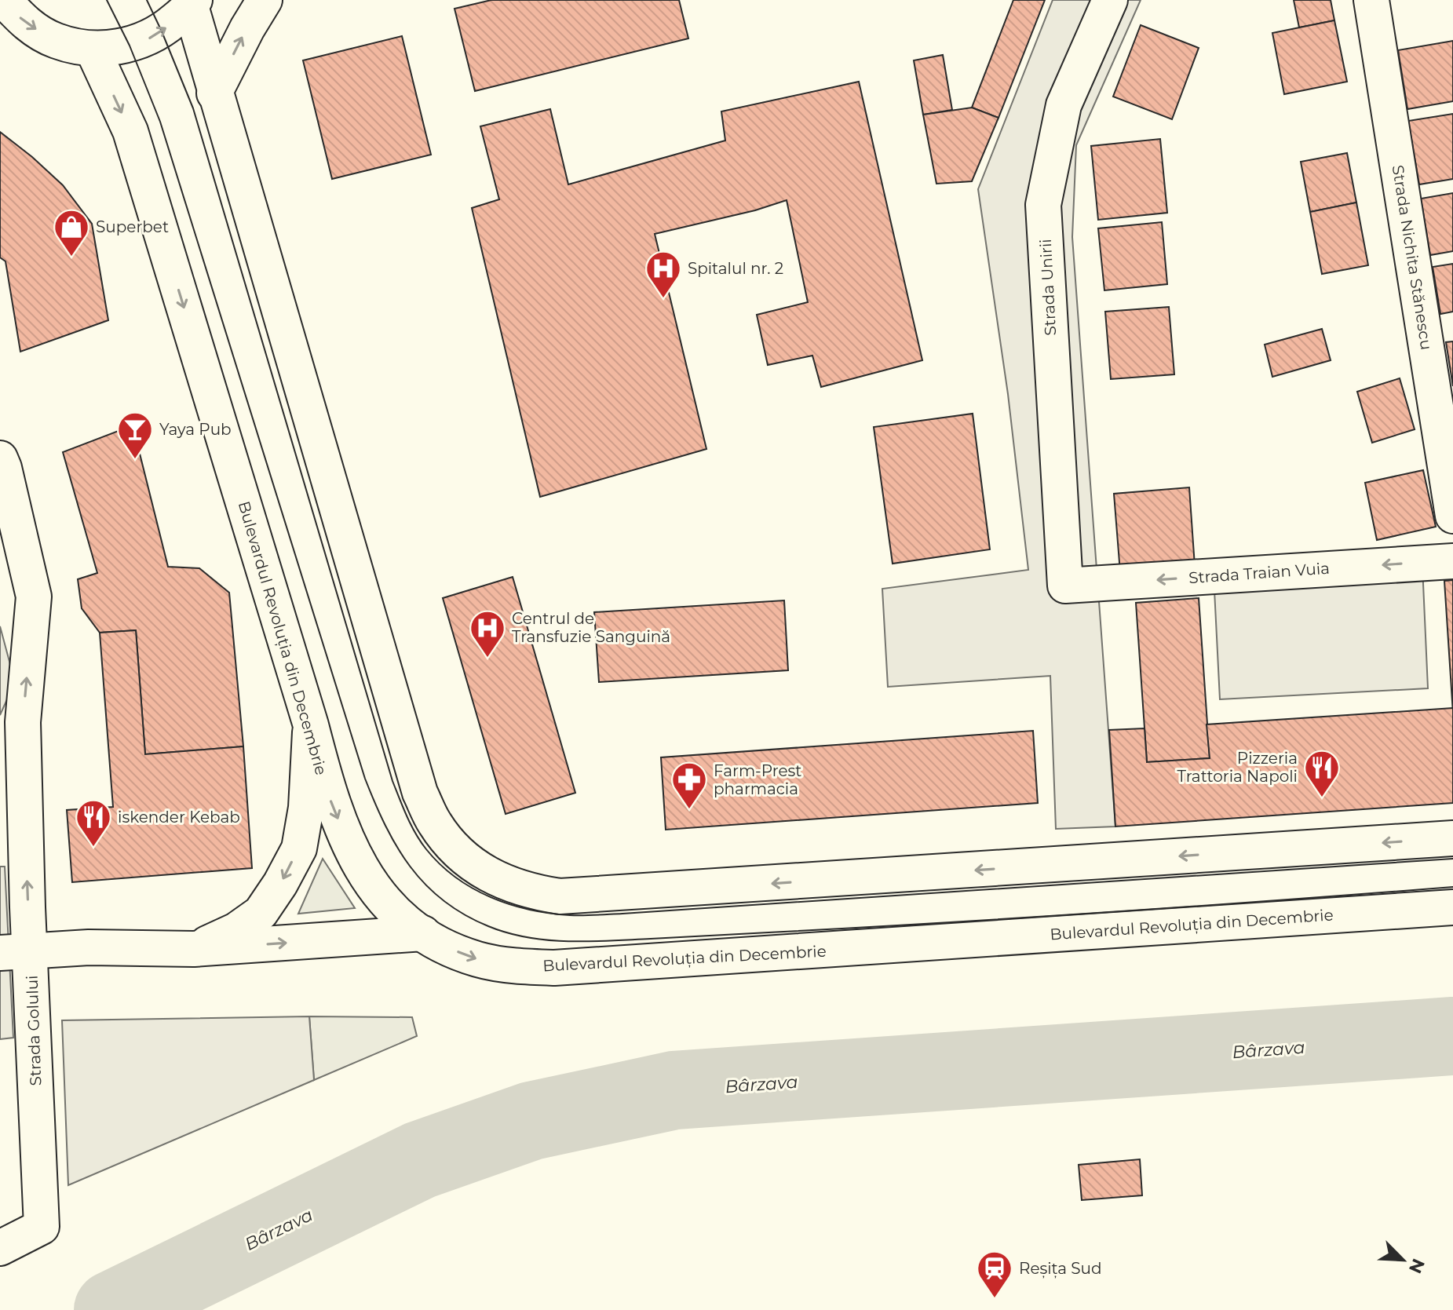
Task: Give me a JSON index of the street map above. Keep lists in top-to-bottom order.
{
  "streets": {
    "main road": [
      "Strada Nichita Stănescu",
      "Strada Unirii",
      "Strada Traian Vuia",
      "Bulevardul Revoluția din Decembrie",
      "Strada Golului"
    ]
  },
  "crossings": [
    ["Strada Unirii", "Strada Traian Vuia"]
  ],
  "one_way": ["Strada Traian Vuia", "Bulevardul Revoluția din Decembrie"],
  "water": ["Bârzava"],
  "places": {
    "shop": ["Superbet"],
    "hospital": ["Spitalul nr. 2", "Centrul de Transfuzie Sanguină"],
    "bar": ["Yaya Pub"],
    "restaurant": ["Pizzeria Trattoria Napoli", "iskender Kebab"],
    "pharmacy": ["Farm-Prest pharmacia"],
    "station": ["Reșița Sud"]
  },
  "north": "bottom right"
}
